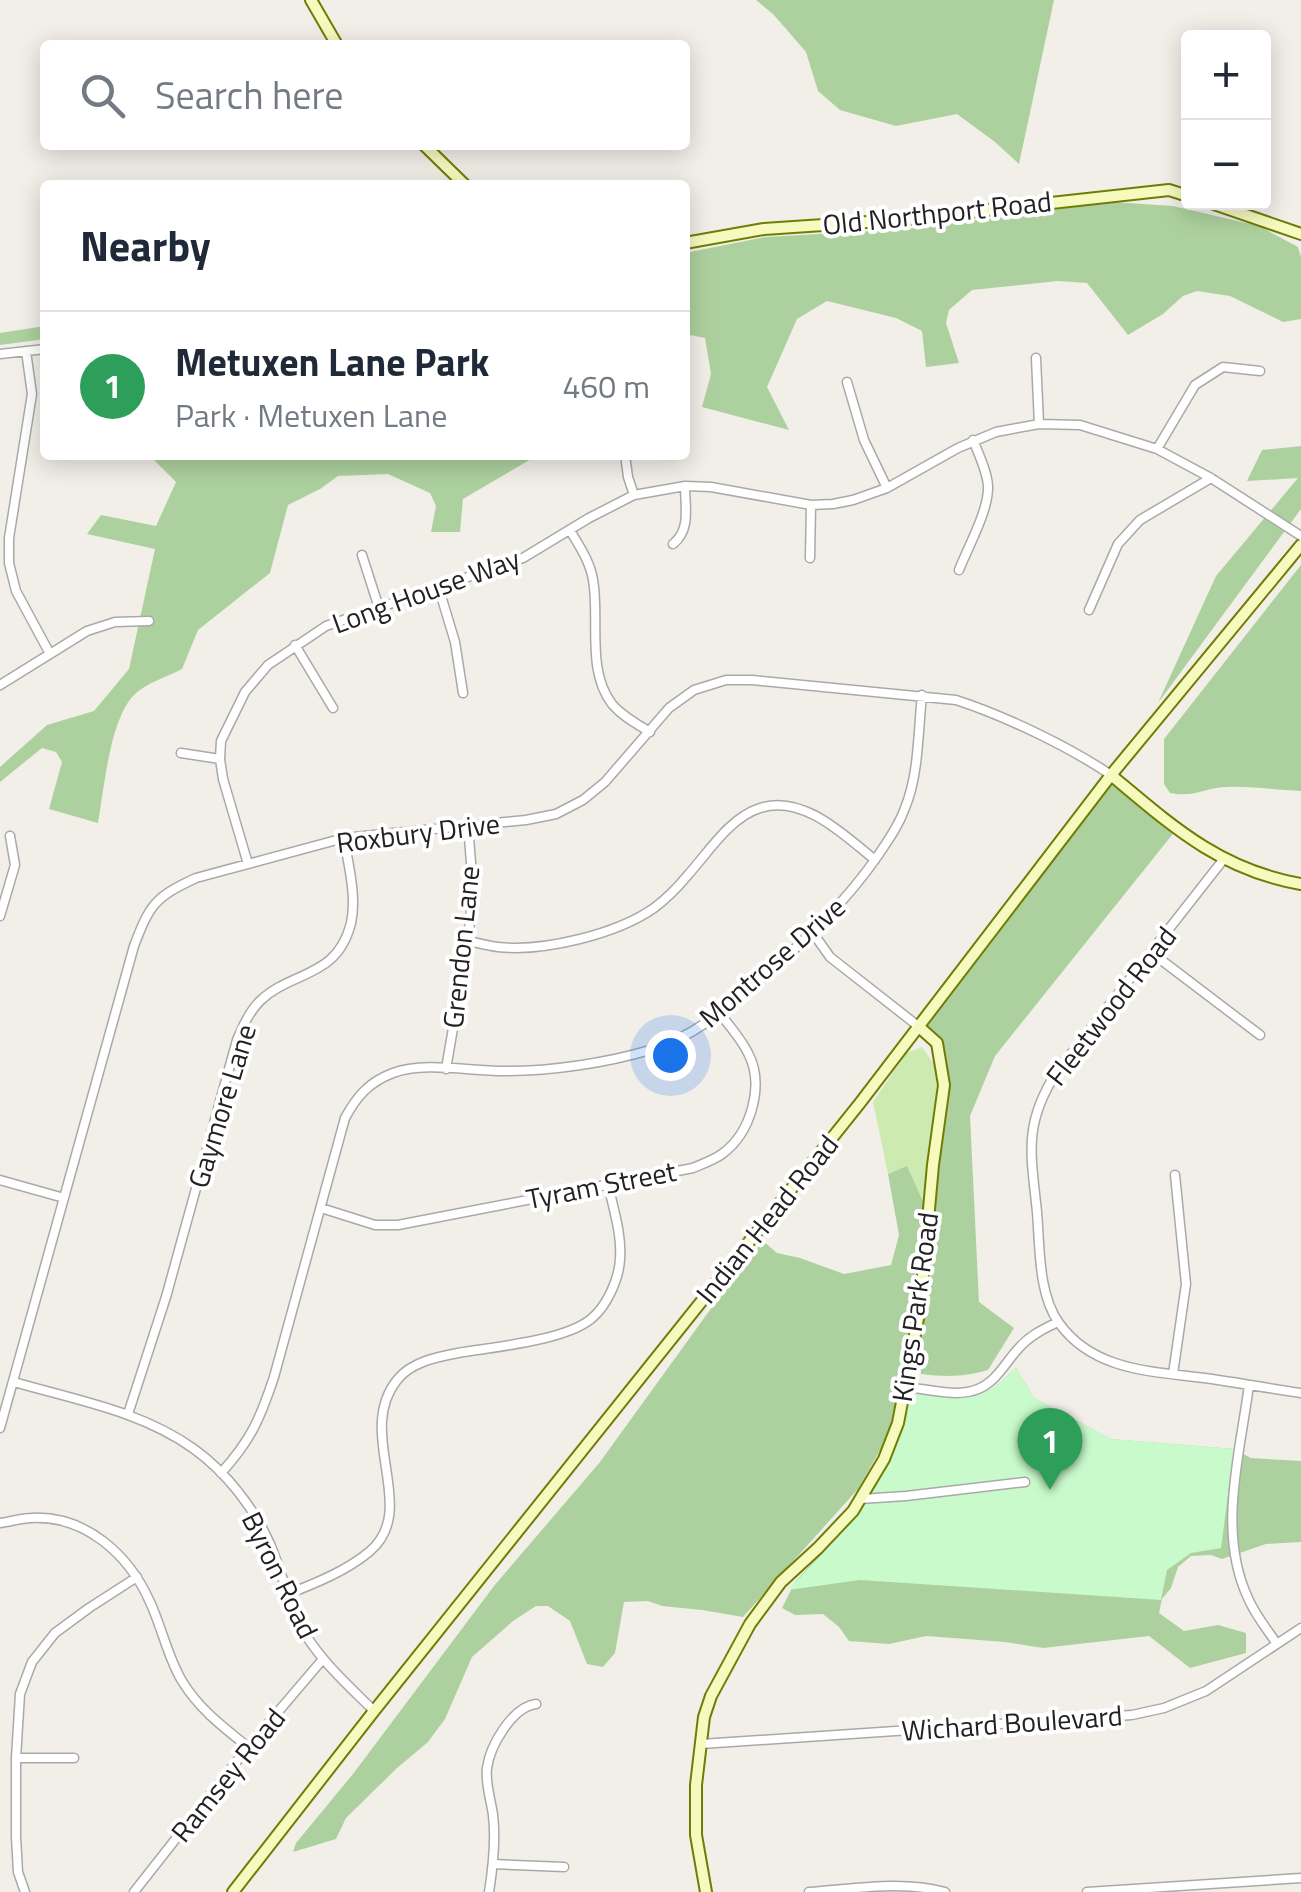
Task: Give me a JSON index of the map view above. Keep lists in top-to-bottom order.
{
  "streets": {
    "main road": ["Old Northport Road", "Indian Head Road", "Kings Park Road"],
    "street": [
      "Long House Way",
      "Roxbury Drive",
      "Grendon Lane",
      "Montrose Drive",
      "Fleetwood Road",
      "Gaymore Lane",
      "Tyram Street",
      "Byron Road",
      "Wichard Boulevard",
      "Ramsey Road"
    ]
  },
  "crossings": [
    ["Roxbury Drive", "Grendon Lane"],
    ["Roxbury Drive", "Montrose Drive"],
    ["Roxbury Drive", "Gaymore Lane"],
    ["Roxbury Drive", "Indian Head Road"],
    ["Roxbury Drive", "Byron Road"],
    ["Grendon Lane", "Montrose Drive"],
    ["Montrose Drive", "Tyram Street"],
    ["Montrose Drive", "Byron Road"],
    ["Gaymore Lane", "Byron Road"],
    ["Indian Head Road", "Kings Park Road"],
    ["Indian Head Road", "Byron Road"],
    ["Kings Park Road", "Wichard Boulevard"],
    ["Byron Road", "Ramsey Road"]
  ],
  "page": {
    "map_buttons": ["+", "−"],
    "search": "Search here",
    "heading": "Nearby",
    "list": [
      {
        "mark": "1",
        "name": "Metuxen Lane Park",
        "note": "Park · Metuxen Lane",
        "value": "460 m"
      }
    ],
    "pins": "1"
  }
}
